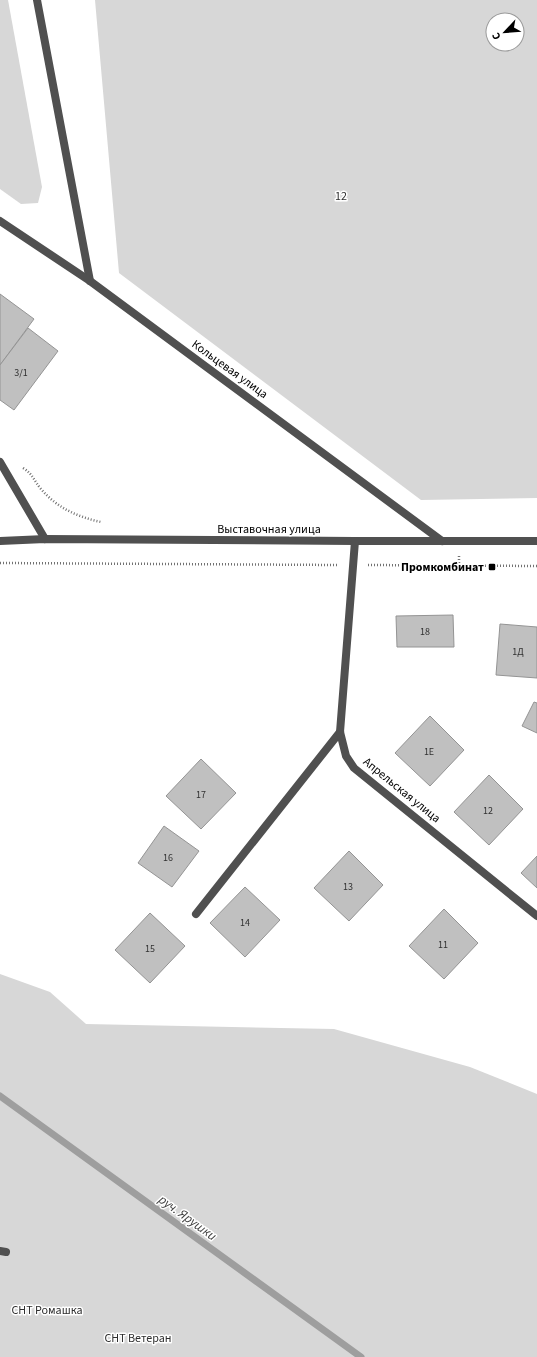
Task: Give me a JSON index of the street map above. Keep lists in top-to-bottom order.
{
  "streets": {
    "street": ["Кольцевая улица", "Выставочная улица", "Апрельская улица"]
  },
  "crossings": [
    ["Кольцевая улица", "Выставочная улица"],
    ["Выставочная улица", "Апрельская улица"]
  ],
  "water": ["руч. Ярушки"],
  "parks": ["12", "СНТ Ромашка", "СНТ Ветеран"],
  "places": {
    "transit": ["Промкомбинат"]
  },
  "house_numbers": [
    "3/1",
    "18",
    "1Д",
    "1Е",
    "17",
    "12",
    "16",
    "13",
    "14",
    "11",
    "15"
  ],
  "north": "bottom left"
}
